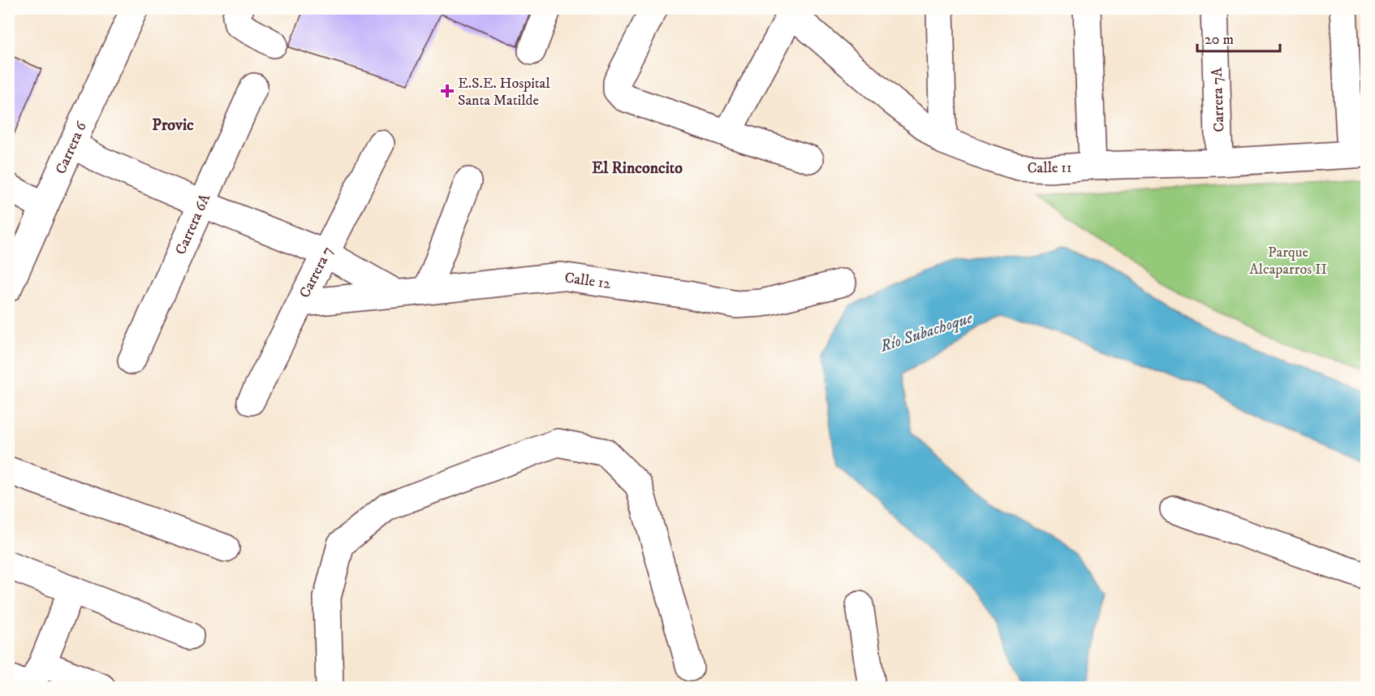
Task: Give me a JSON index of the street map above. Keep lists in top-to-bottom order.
{
  "streets": {
    "street": [
      "Carrera 7A",
      "Carrera 6",
      "Calle 11",
      "Carrera 6A",
      "Carrera 7",
      "Calle 12"
    ]
  },
  "crossings": [
    ["Carrera 7A", "Calle 11"],
    ["Carrera 7", "Calle 12"]
  ],
  "districts": ["Provic", "El Rinconcito"],
  "water": ["Río Subachoque"],
  "parks": ["Parque Alcaparros II"],
  "places": {
    "health": ["E.S.E. Hospital Santa Matilde"]
  },
  "scale_bar": "20 m"
}
